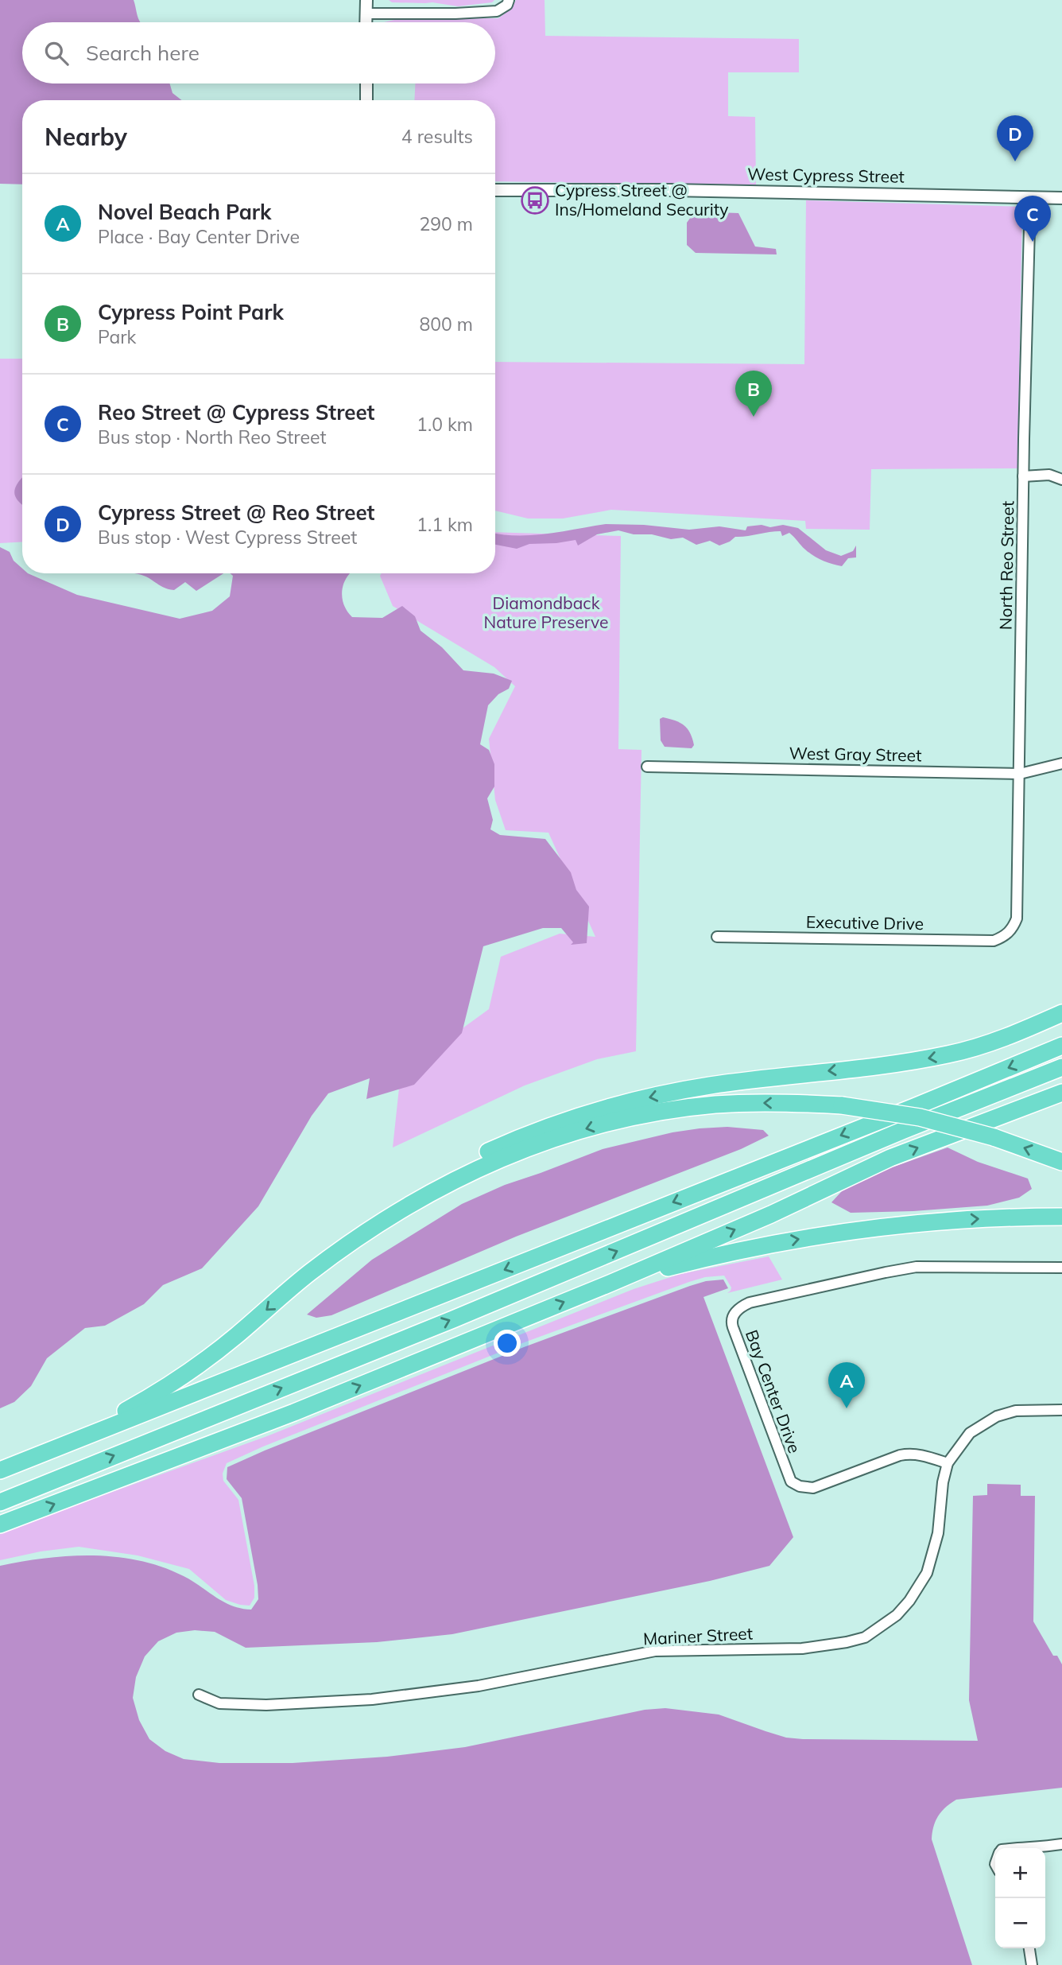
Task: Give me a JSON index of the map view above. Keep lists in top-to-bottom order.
{
  "streets": {
    "street": [
      "West Cypress Street",
      "North Reo Street",
      "West Gray Street",
      "Executive Drive",
      "Bay Center Drive",
      "Mariner Street"
    ]
  },
  "crossings": [
    ["West Cypress Street", "North Reo Street"],
    ["North Reo Street", "West Gray Street"],
    ["North Reo Street", "Executive Drive"],
    ["Bay Center Drive", "Mariner Street"]
  ],
  "parks": ["Diamondback Nature Preserve"],
  "places": {
    "bus stop": ["Cypress Street @ Ins/Homeland Security"]
  },
  "page": {
    "search": "Search here",
    "heading": ["Nearby", "4 results"],
    "pins": [
      "D",
      "C",
      "B",
      "A"
    ],
    "list": [
      {
        "mark": "A",
        "name": "Novel Beach Park",
        "note": "Place · Bay Center Drive",
        "value": "290 m"
      },
      {
        "mark": "B",
        "name": "Cypress Point Park",
        "note": "Park",
        "value": "800 m"
      },
      {
        "mark": "C",
        "name": "Reo Street @ Cypress Street",
        "note": "Bus stop · North Reo Street",
        "value": "1.0 km"
      },
      {
        "mark": "D",
        "name": "Cypress Street @ Reo Street",
        "note": "Bus stop · West Cypress Street",
        "value": "1.1 km"
      }
    ],
    "map_buttons": ["+", "−"]
  }
}
